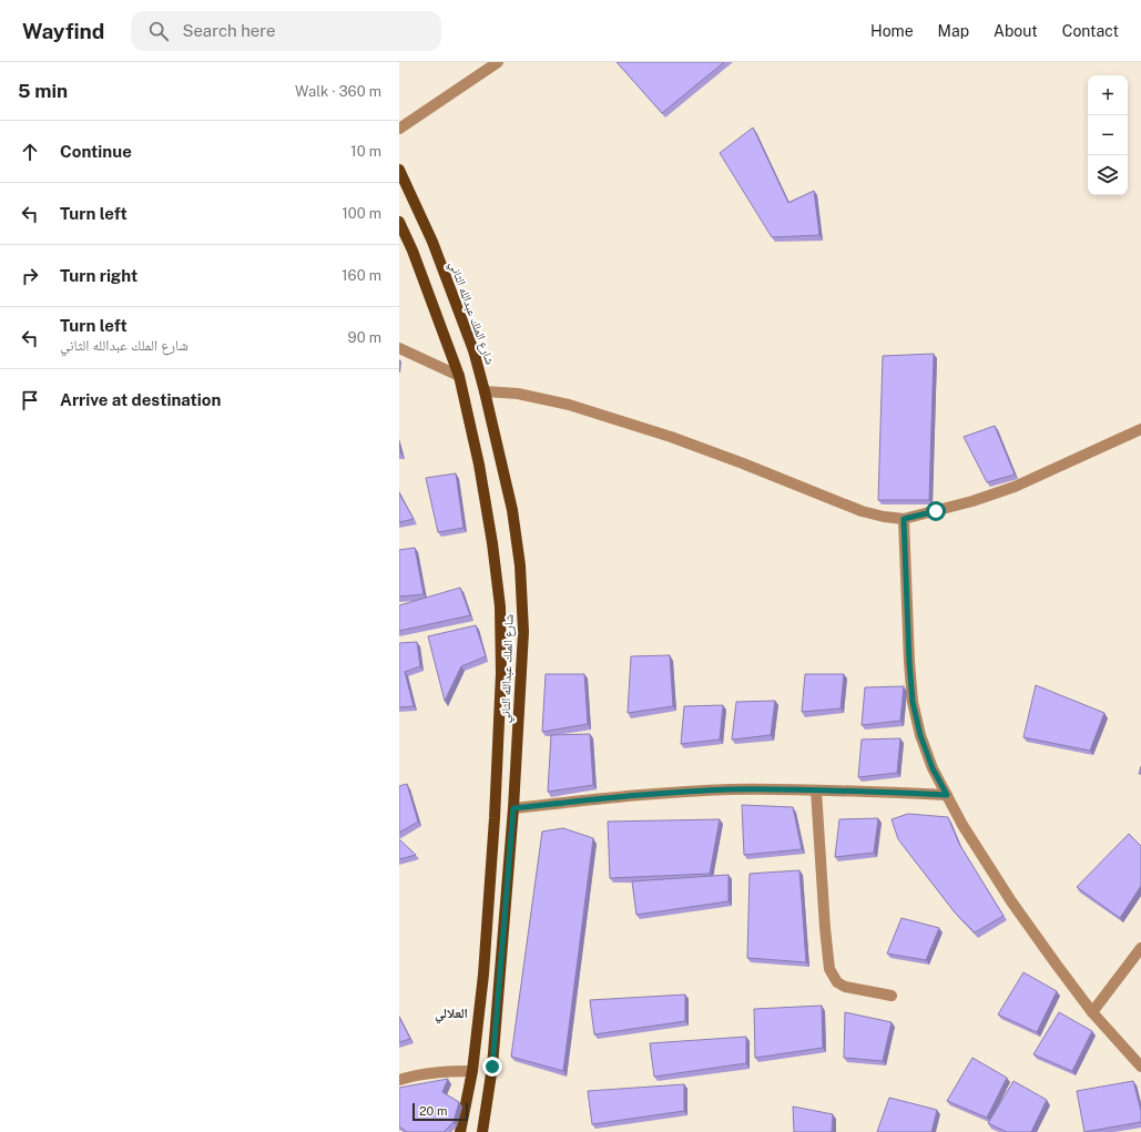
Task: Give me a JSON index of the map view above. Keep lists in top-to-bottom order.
{
  "streets": {
    "main road": ["شارع الملك عبدالله الثاني"]
  },
  "districts": ["العلالي"],
  "scale_bar": "20 m",
  "page": {
    "header": "Wayfind",
    "search": "Search here",
    "nav": [
      "Home",
      "Map",
      "About",
      "Contact"
    ],
    "heading": ["5 min", "Walk · 360 m"],
    "map_buttons": ["+", "−"],
    "list": [
      ["Continue", "10 m"],
      ["Turn left", "100 m"],
      ["Turn right", "160 m"],
      ["Turn left", "شارع الملك عبدالله الثاني", "90 m"],
      "Arrive at destination"
    ],
    "scale": "20 m"
  }
}
